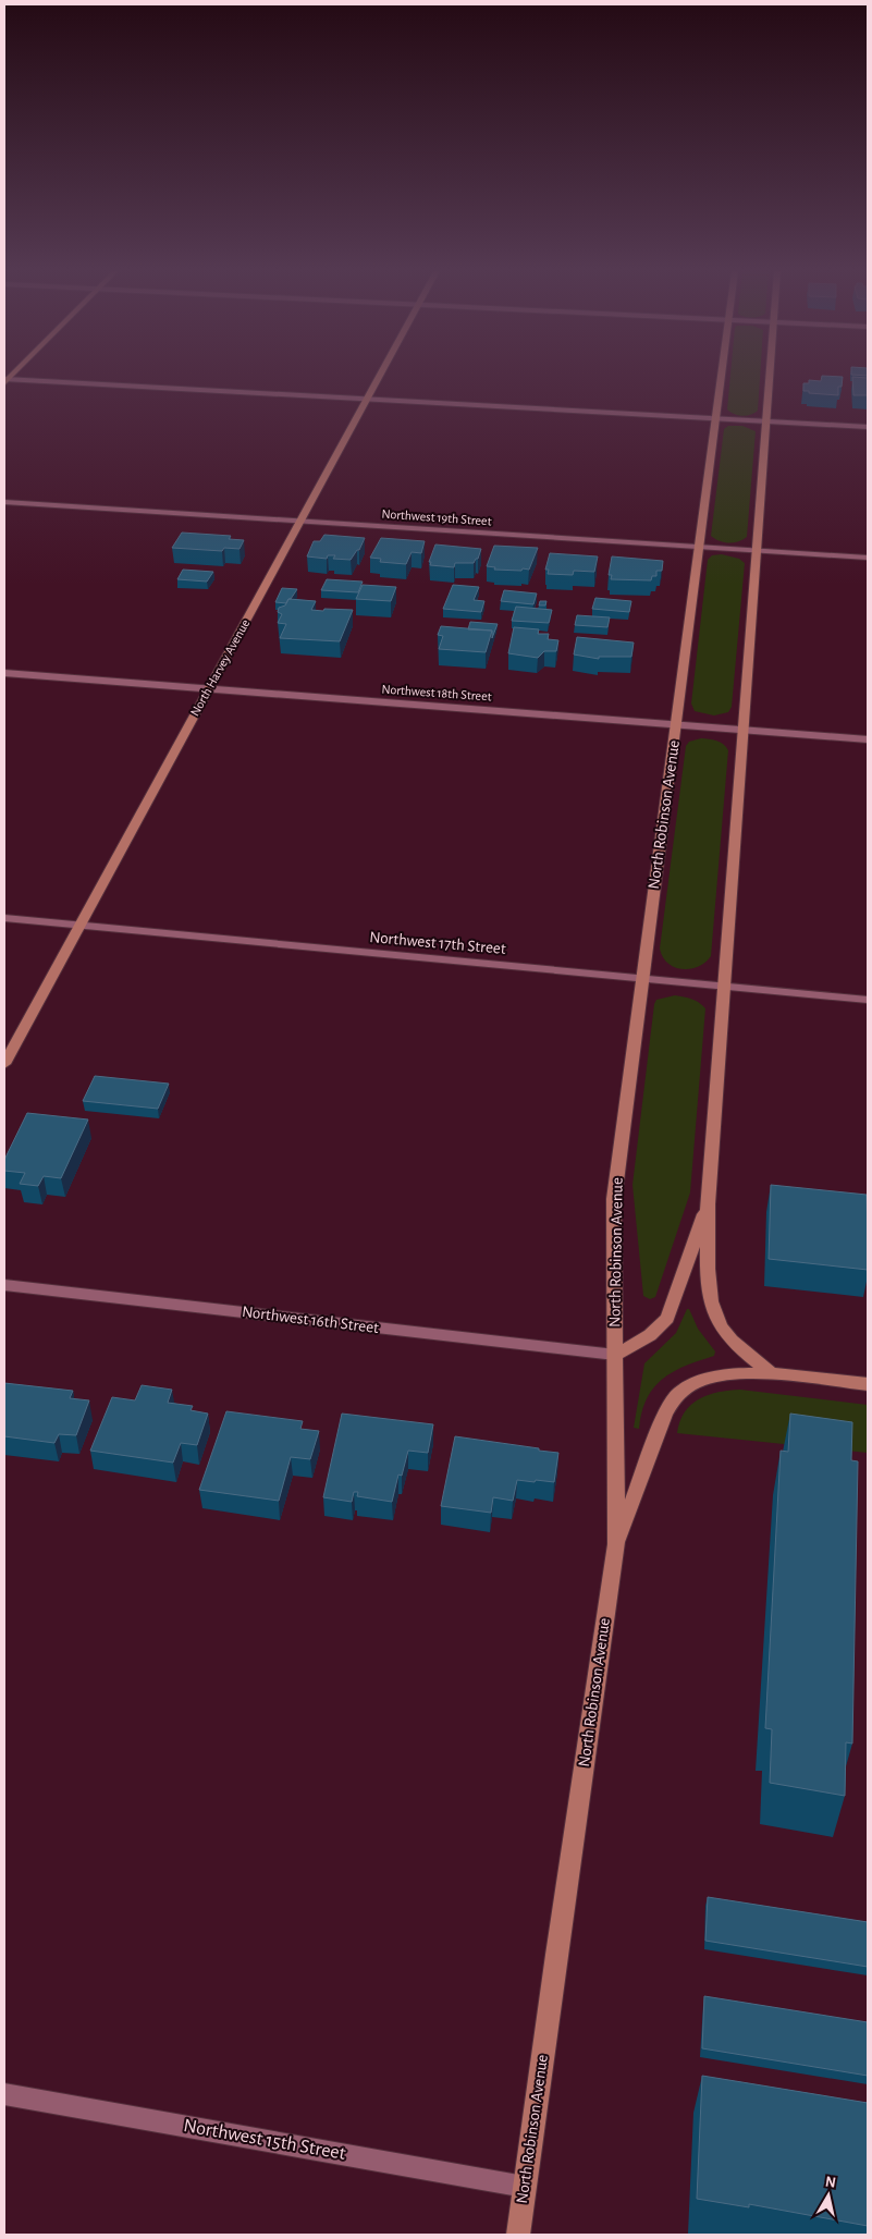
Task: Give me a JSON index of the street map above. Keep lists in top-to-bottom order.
{
  "streets": {
    "street": [
      "Northwest 19th Street",
      "North Harvey Avenue",
      "Northwest 18th Street",
      "North Robinson Avenue",
      "Northwest 17th Street",
      "Northwest 16th Street",
      "Northwest 15th Street"
    ]
  },
  "crossings": [
    ["Northwest 19th Street", "North Harvey Avenue"],
    ["Northwest 19th Street", "North Robinson Avenue"],
    ["North Harvey Avenue", "Northwest 18th Street"],
    ["North Harvey Avenue", "Northwest 17th Street"],
    ["Northwest 18th Street", "North Robinson Avenue"],
    ["North Robinson Avenue", "Northwest 17th Street"],
    ["North Robinson Avenue", "Northwest 16th Street"],
    ["North Robinson Avenue", "Northwest 15th Street"]
  ],
  "north": "top"
}
